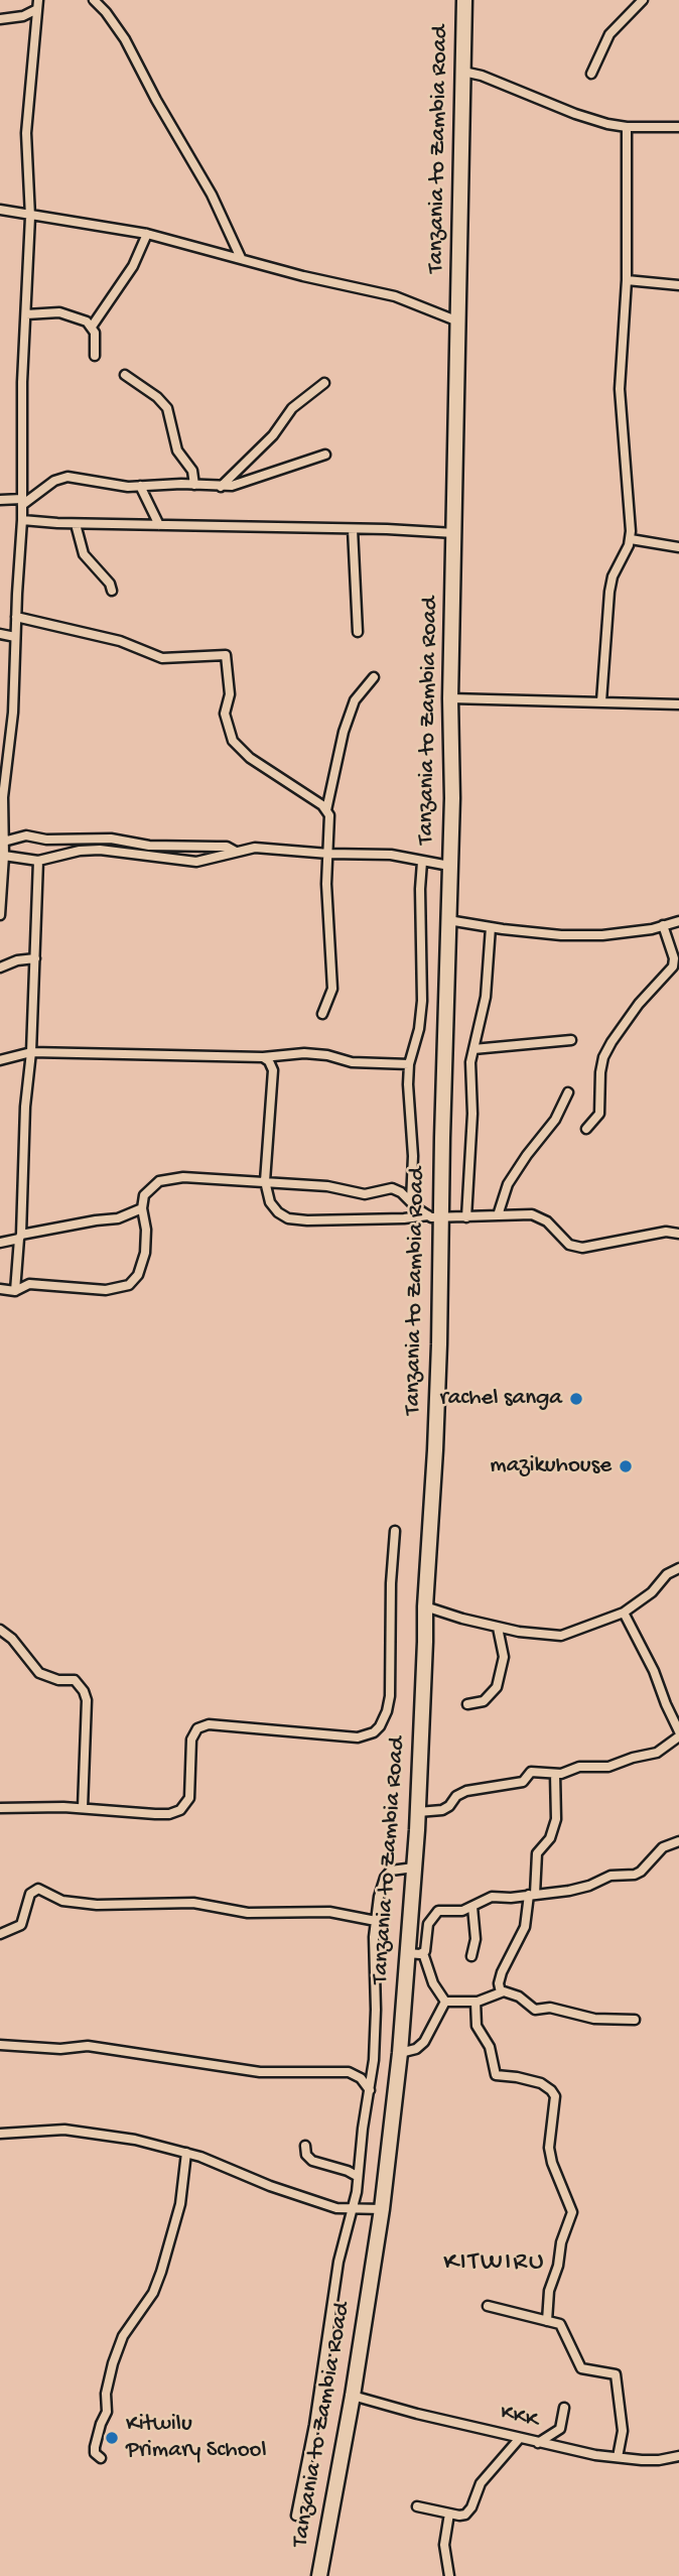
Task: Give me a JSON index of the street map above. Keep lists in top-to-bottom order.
{
  "streets": {
    "highway": ["Tanzania to Zambia Road"],
    "street": ["KKK"]
  },
  "crossings": [
    ["Tanzania to Zambia Road", "KKK"]
  ],
  "districts": ["KITWIRU"],
  "places": ["rachel sanga", "mazikuhouse", "Kitwilu Primary School"]
}
